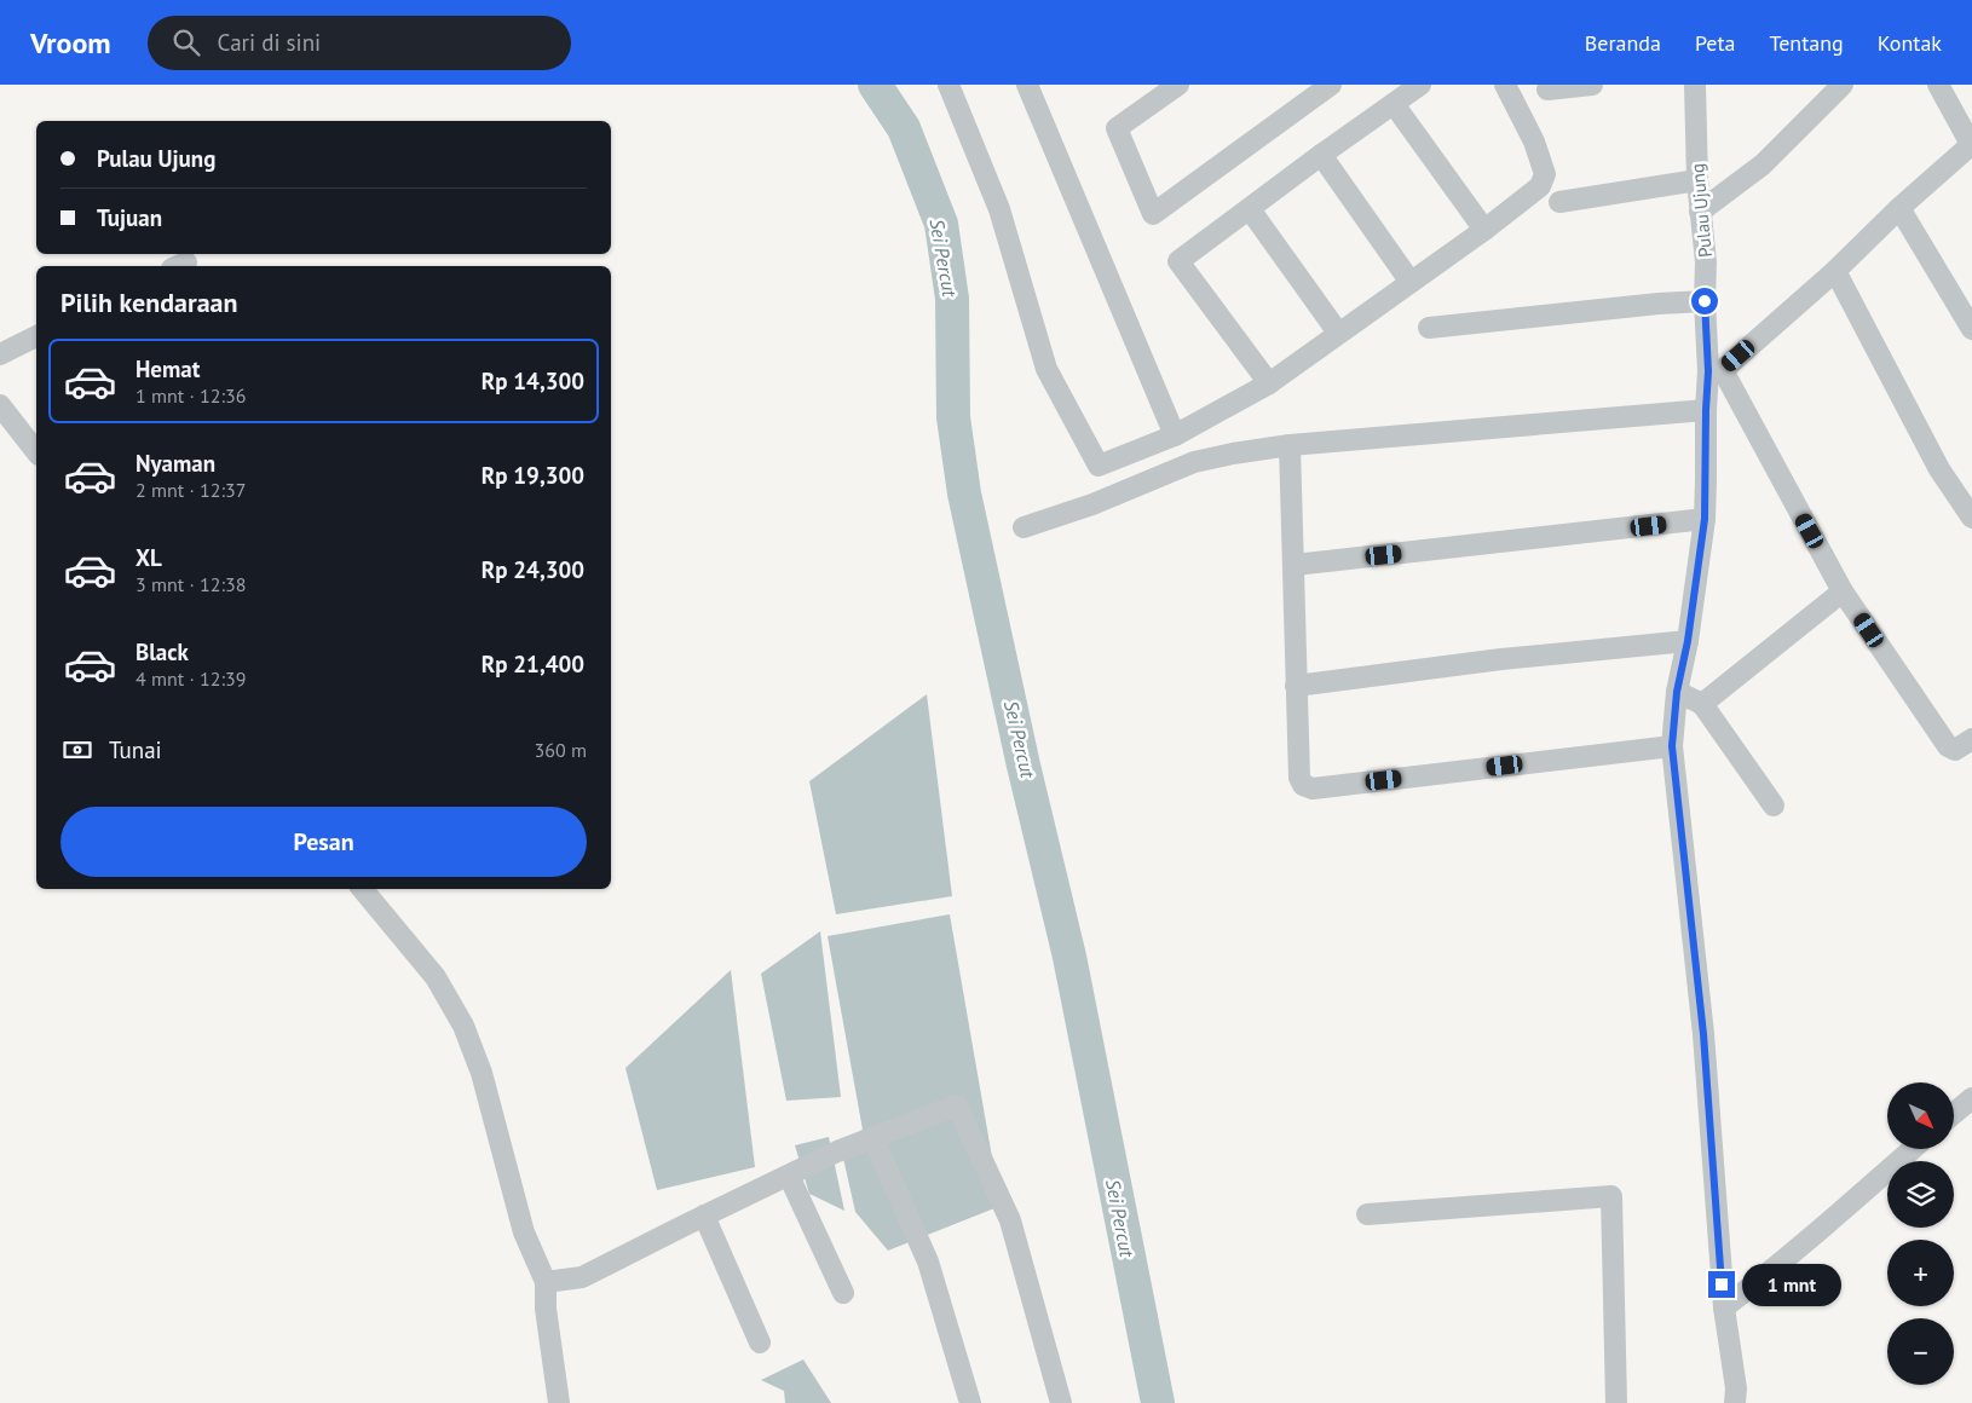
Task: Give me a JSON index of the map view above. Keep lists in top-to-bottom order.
{
  "streets": {
    "street": ["Pulau Ujung"]
  },
  "water": ["Sei Percut"],
  "north": "bottom right",
  "page": {
    "header": "Vroom",
    "search": "Cari di sini",
    "nav": [
      "Beranda",
      "Peta",
      "Tentang",
      "Kontak"
    ],
    "banner": ["Pulau Ujung", "Tujuan"],
    "heading": "Pilih kendaraan",
    "list": [
      {
        "name": "Hemat",
        "note": "1 mnt · 12:36",
        "value": "Rp 14,300"
      },
      {
        "name": "Nyaman",
        "note": "2 mnt · 12:37",
        "value": "Rp 19,300"
      },
      {
        "name": "XL",
        "note": "3 mnt · 12:38",
        "value": "Rp 24,300"
      },
      {
        "name": "Black",
        "note": "4 mnt · 12:39",
        "value": "Rp 21,400"
      }
    ],
    "pay": ["Tunai", "360 m"],
    "buttons": "Pesan",
    "map_buttons": ["+", "−"],
    "bubble": "1 mnt"
  }
}
